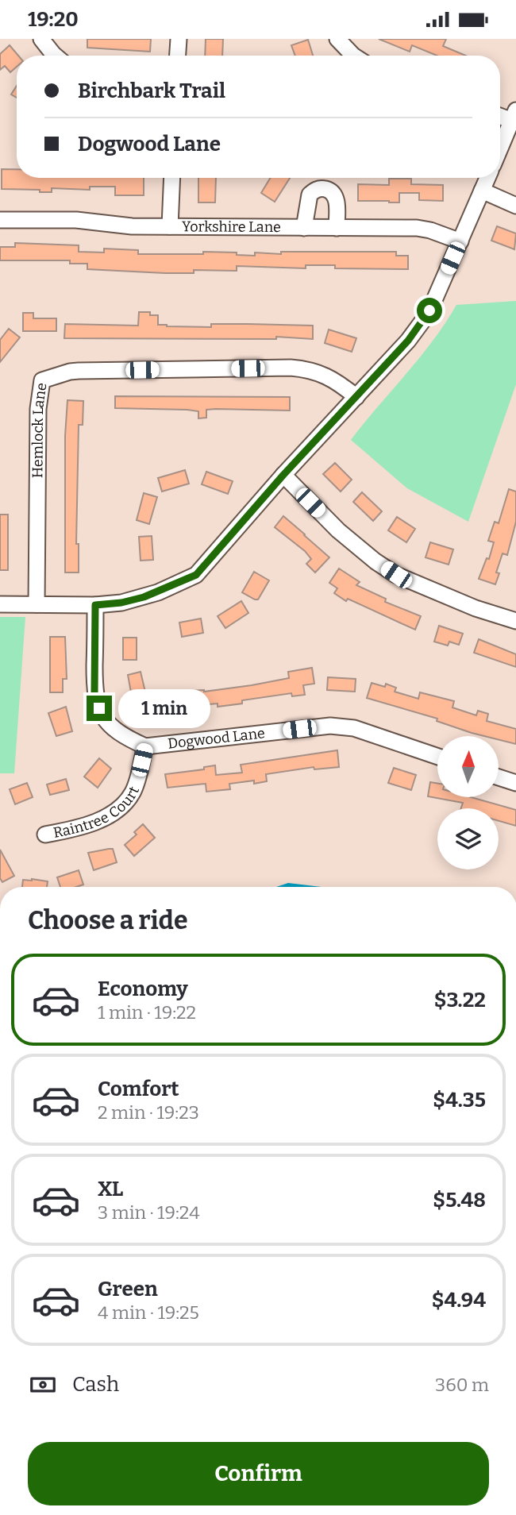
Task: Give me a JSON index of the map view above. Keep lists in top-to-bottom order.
{
  "streets": {
    "street": [
      "Yorkshire Lane",
      "Hemlock Lane",
      "Dogwood Lane",
      "Raintree Court"
    ]
  },
  "crossings": [
    ["Dogwood Lane", "Raintree Court"]
  ],
  "north": "top",
  "page": {
    "status": "19:20",
    "banner": ["Birchbark Trail", "Dogwood Lane"],
    "bubble": "1 min",
    "heading": "Choose a ride",
    "list": [
      {
        "name": "Economy",
        "note": "1 min · 19:22",
        "value": "$3.22"
      },
      {
        "name": "Comfort",
        "note": "2 min · 19:23",
        "value": "$4.35"
      },
      {
        "name": "XL",
        "note": "3 min · 19:24",
        "value": "$5.48"
      },
      {
        "name": "Green",
        "note": "4 min · 19:25",
        "value": "$4.94"
      }
    ],
    "pay": ["Cash", "360 m"],
    "buttons": "Confirm"
  }
}
